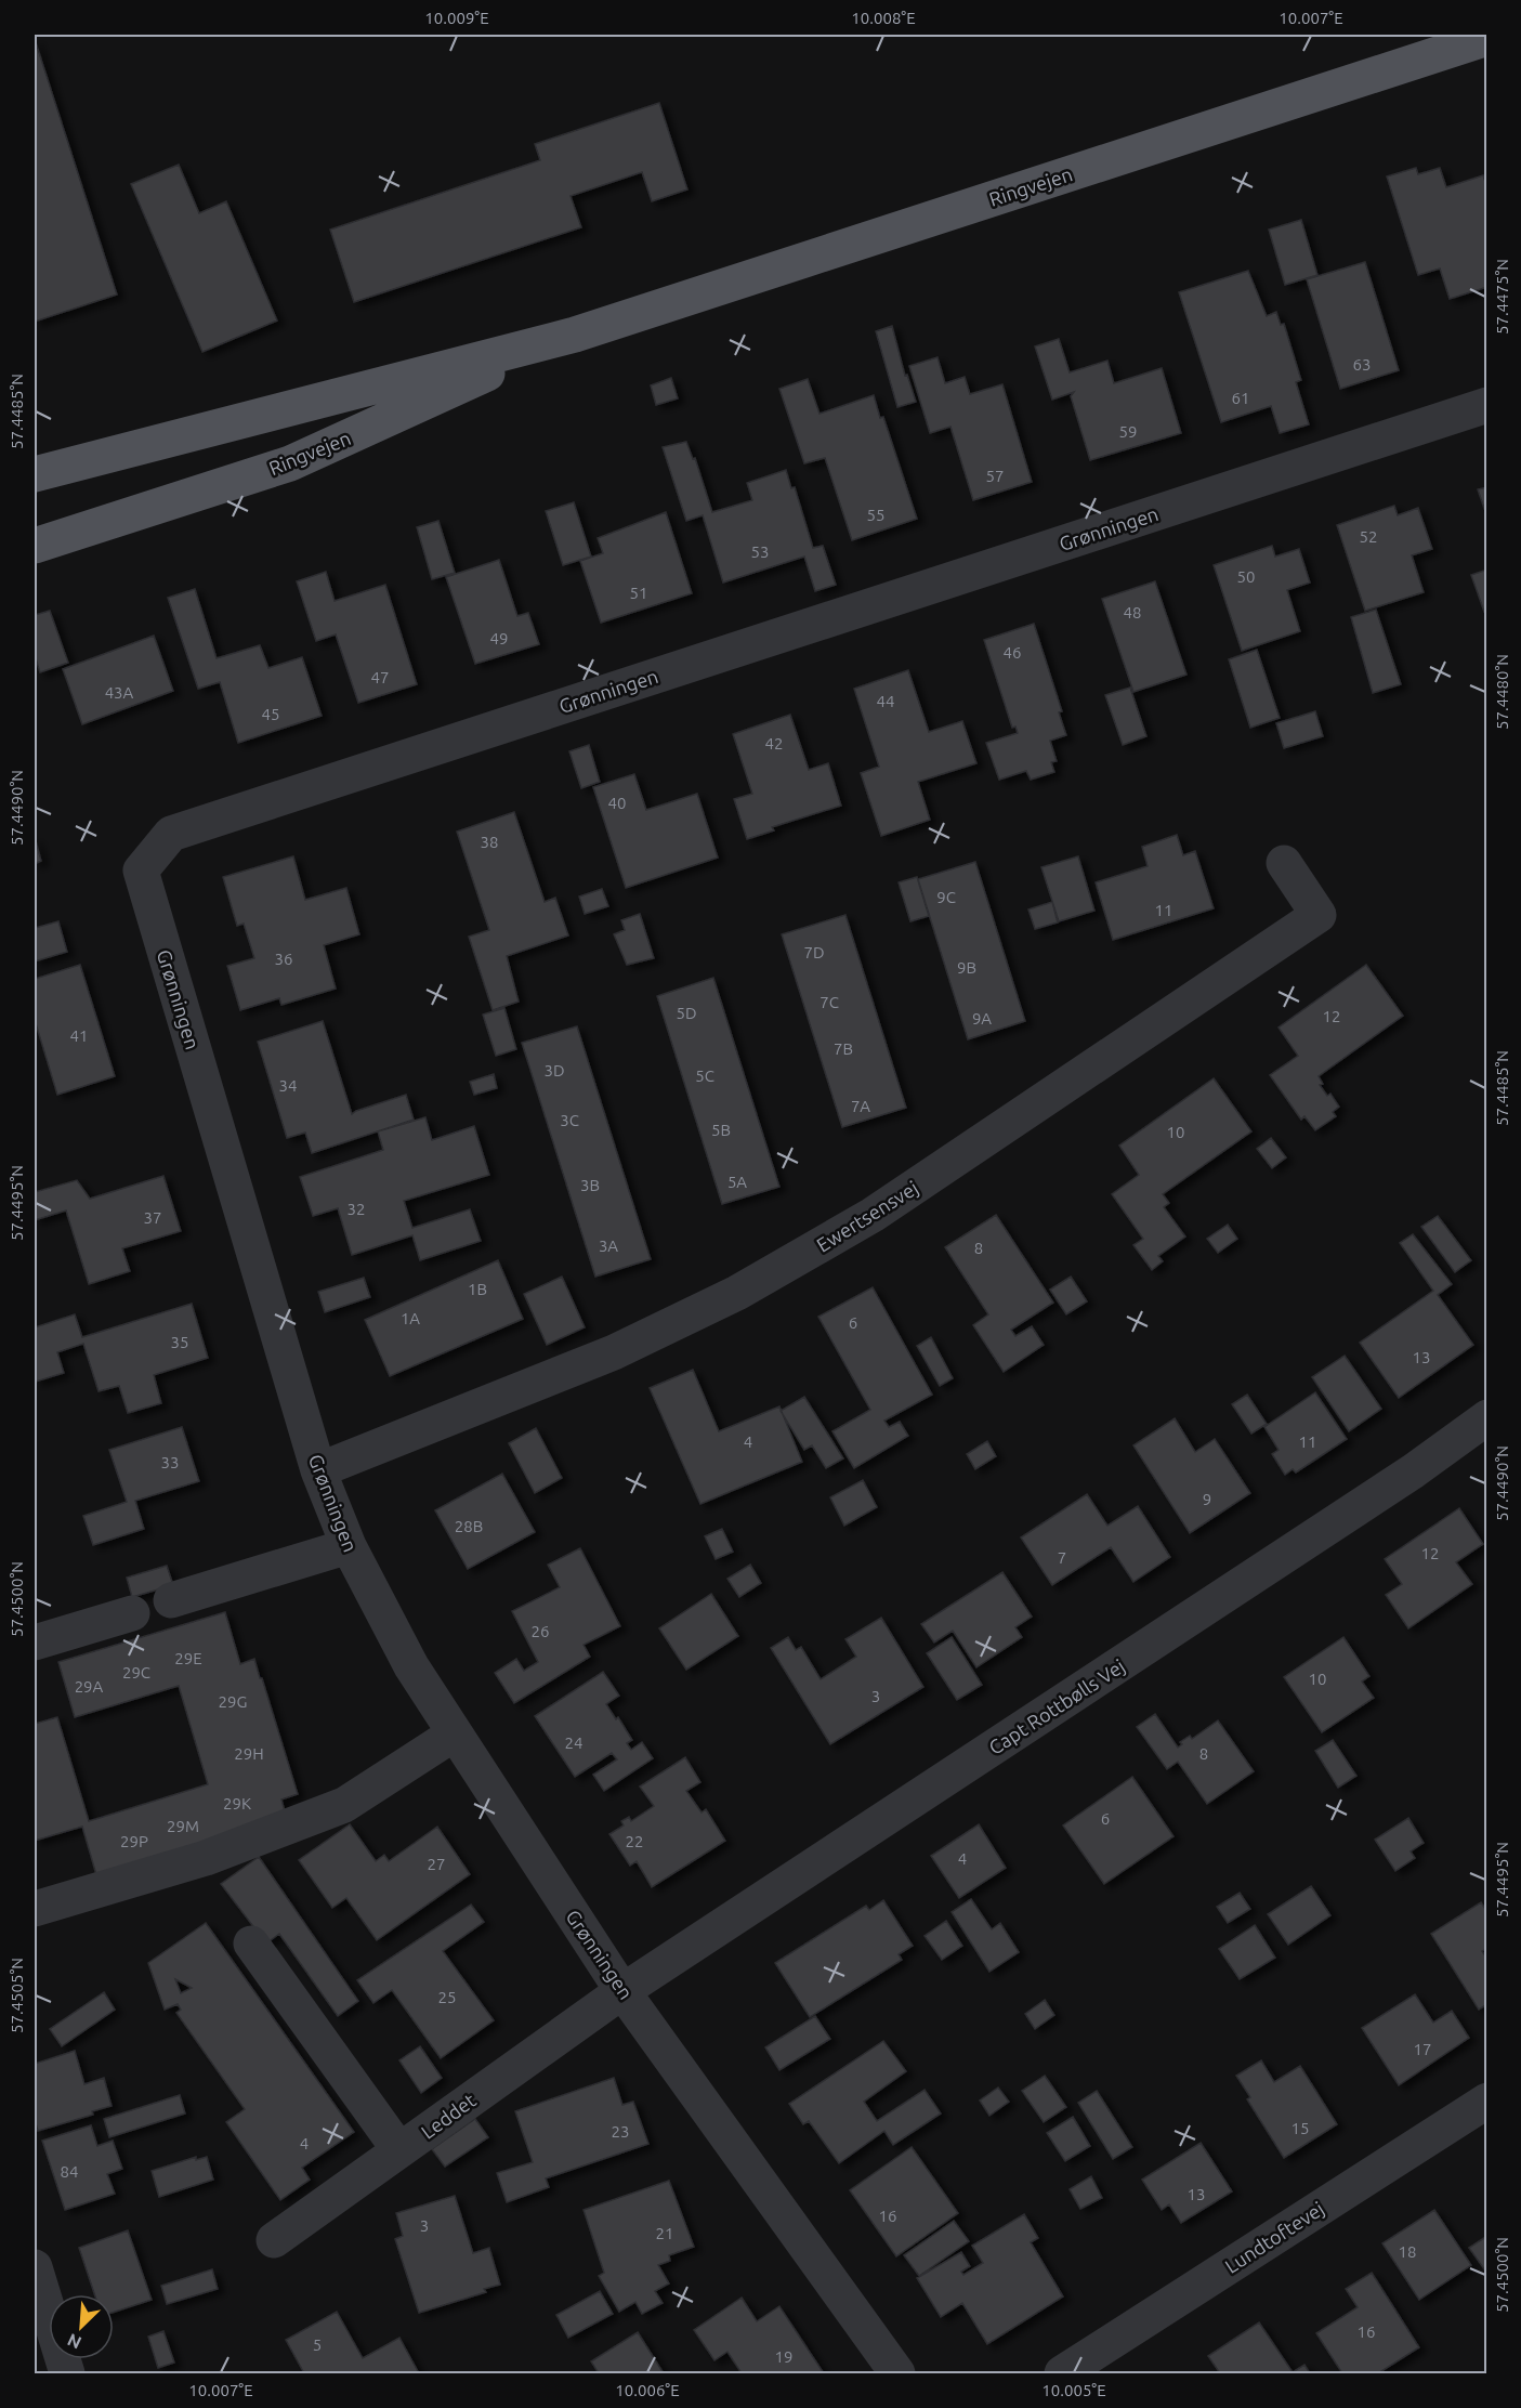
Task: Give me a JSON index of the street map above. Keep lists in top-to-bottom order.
{
  "streets": {
    "main road": ["Ringvejen"],
    "street": [
      "Grønningen",
      "Ewertsensvej",
      "Capt Rottbølls Vej",
      "Leddet",
      "Lundtoftevej"
    ]
  },
  "crossings": [
    ["Grønningen", "Ewertsensvej"],
    ["Grønningen", "Capt Rottbølls Vej"],
    ["Grønningen", "Leddet"],
    ["Capt Rottbølls Vej", "Leddet"]
  ],
  "house_numbers": [
    "63",
    "61",
    "59",
    "57",
    "55",
    "52",
    "53",
    "50",
    "51",
    "48",
    "49",
    "46",
    "47",
    "43A",
    "44",
    "45",
    "42",
    "40",
    "38",
    "9C",
    "11",
    "7D",
    "36",
    "9B",
    "7C",
    "5D",
    "12",
    "9A",
    "41",
    "7B",
    "3D",
    "5C",
    "34",
    "7A",
    "3C",
    "5B",
    "10",
    "5A",
    "3B",
    "32",
    "37",
    "3A",
    "8",
    "1B",
    "1A",
    "6",
    "35",
    "13",
    "4",
    "11",
    "33",
    "9",
    "28B",
    "12",
    "7",
    "26",
    "29E",
    "29C",
    "10",
    "29A",
    "3",
    "29G",
    "24",
    "29H",
    "8",
    "29K",
    "6",
    "29M",
    "29P",
    "22",
    "4",
    "27",
    "25",
    "17",
    "15",
    "23",
    "4",
    "84",
    "13",
    "16",
    "3",
    "21",
    "18",
    "16",
    "5",
    "19"
  ],
  "north": "bottom left",
  "coordinates": [
    "10.009°E",
    "10.008°E",
    "10.007°E",
    "57.4475°N",
    "57.4485°N",
    "57.4480°N",
    "57.4490°N",
    "57.4495°N",
    "57.4500°N",
    "57.4505°N",
    "10.006°E",
    "10.005°E"
  ]
}
